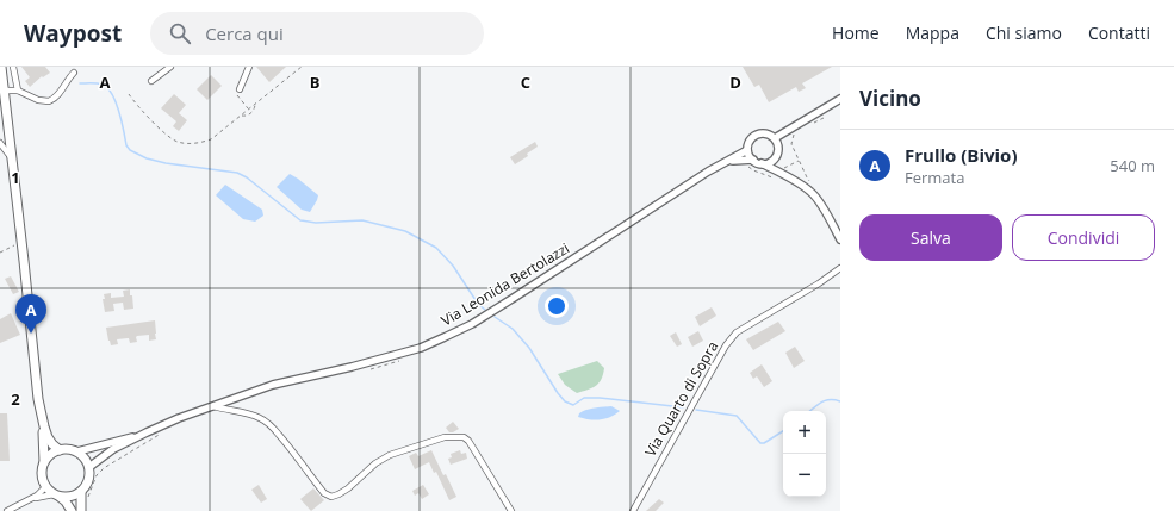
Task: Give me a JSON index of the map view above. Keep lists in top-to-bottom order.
{
  "streets": {
    "street": ["Via Leonida Bertolazzi", "Via Quarto di Sopra"]
  },
  "page": {
    "header": "Waypost",
    "search": "Cerca qui",
    "nav": [
      "Home",
      "Mappa",
      "Chi siamo",
      "Contatti"
    ],
    "heading": "Vicino",
    "list": [
      {
        "mark": "A",
        "name": "Frullo (Bivio)",
        "note": "Fermata",
        "value": "540 m"
      }
    ],
    "buttons": ["Salva", "Condividi"],
    "pins": "A",
    "map_buttons": ["+", "−"]
  },
  "grid": {
    "columns": [
      "A",
      "B",
      "C",
      "D"
    ],
    "rows": ["1", "2"]
  }
}
